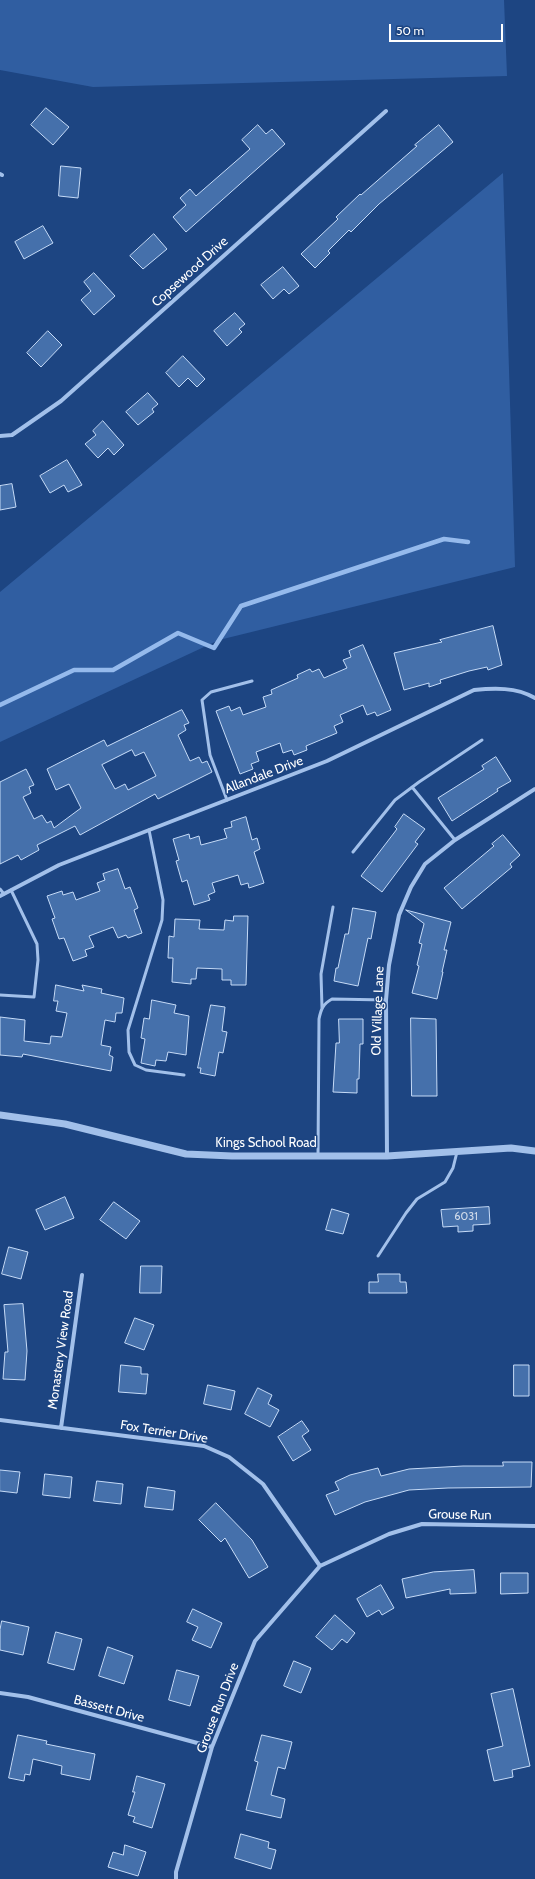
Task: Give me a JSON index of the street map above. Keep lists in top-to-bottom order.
{
  "streets": {
    "street": [
      "Copsewood Drive",
      "Allandale Drive",
      "Old Village Lane",
      "Kings School Road",
      "Monastery View Road",
      "Fox Terrier Drive",
      "Grouse Run",
      "Grouse Run Drive",
      "Bassett Drive"
    ]
  },
  "crossings": [
    ["Old Village Lane", "Kings School Road"],
    ["Monastery View Road", "Fox Terrier Drive"],
    ["Fox Terrier Drive", "Grouse Run"],
    ["Fox Terrier Drive", "Grouse Run Drive"],
    ["Grouse Run", "Grouse Run Drive"],
    ["Grouse Run Drive", "Bassett Drive"]
  ],
  "house_numbers": ["6031"],
  "scale_bar": "50 m"
}
